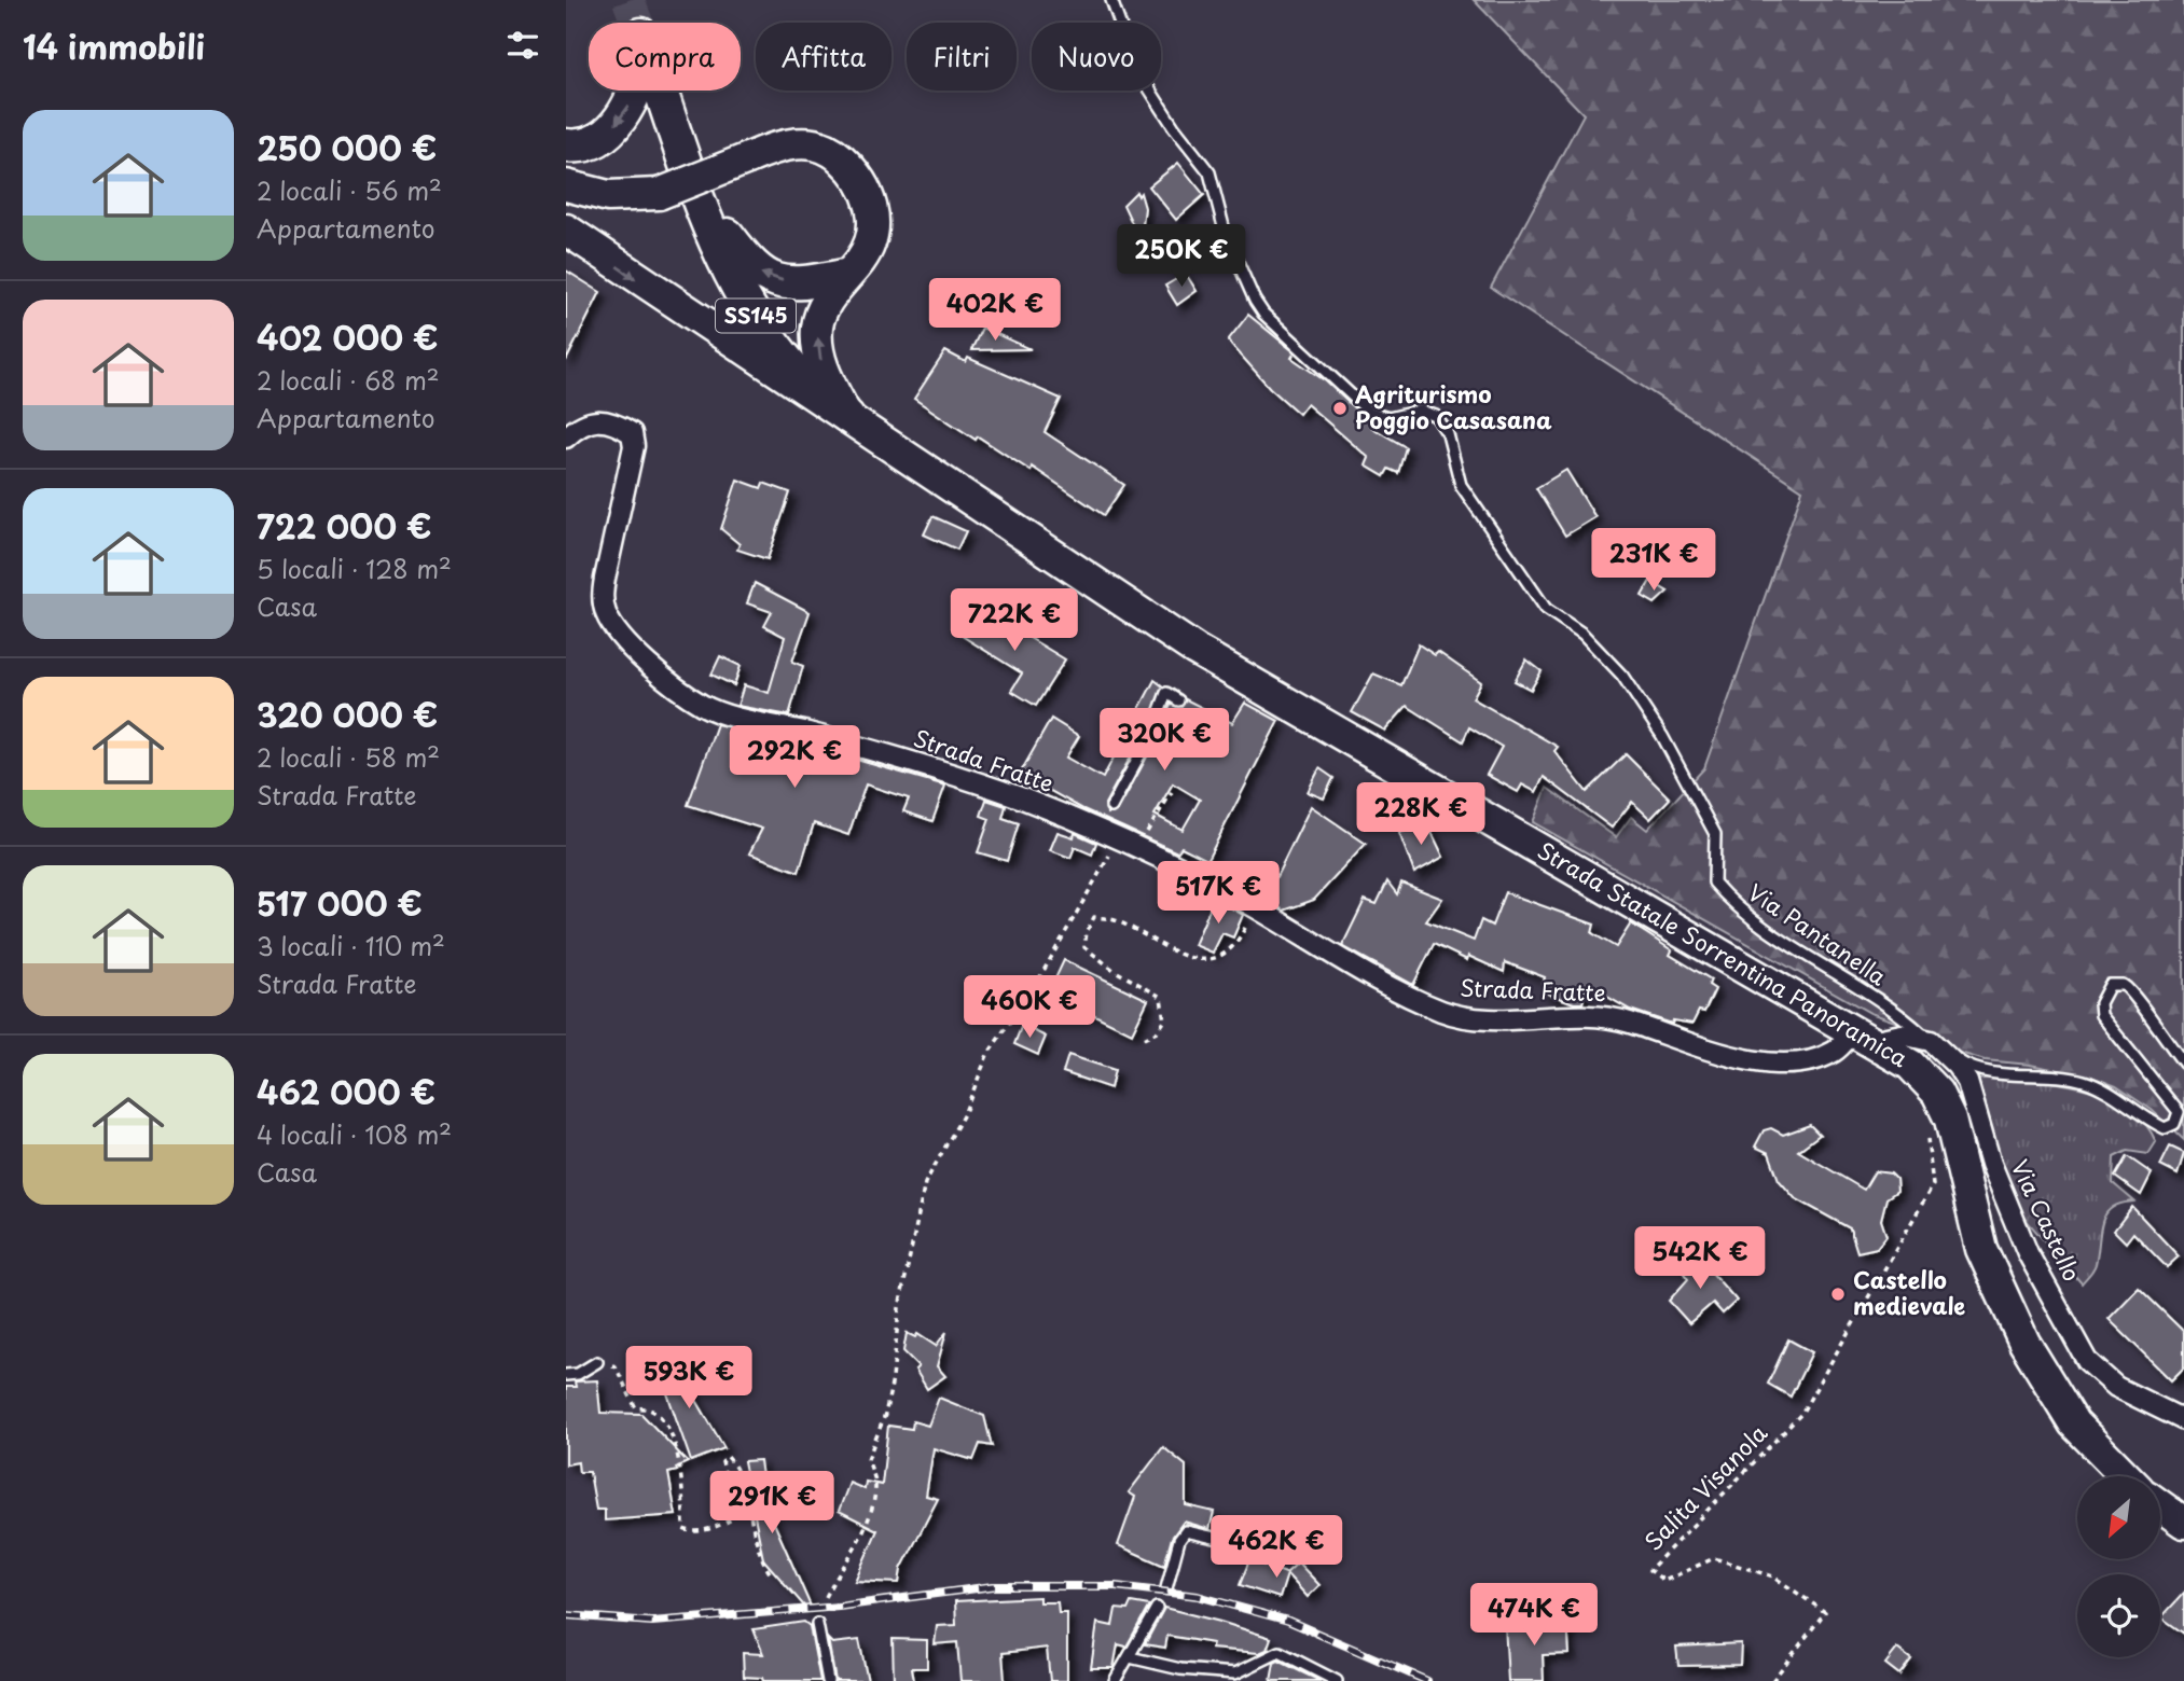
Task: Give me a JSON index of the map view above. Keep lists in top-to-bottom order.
{
  "streets": {
    "highway": ["SS145"],
    "main road": ["Strada Statale Sorrentina Panoramica"],
    "street": ["Strada Fratte", "Via Castello"],
    "lane": ["Via Pantanella"],
    "path": ["Salita Visanola"]
  },
  "crossings": [
    ["SS145", "Strada Statale Sorrentina Panoramica"],
    ["Strada Fratte", "Strada Statale Sorrentina Panoramica"],
    ["Via Pantanella", "Via Castello"]
  ],
  "places": ["Agriturismo Poggio Casasana", "Castello medievale"],
  "north": "bottom left",
  "page": {
    "heading": "14 immobili",
    "chip": [
      "Compra",
      "Affitta",
      "Filtri",
      "Nuovo"
    ],
    "list": [
      {
        "name": "250 000 €",
        "note": "2 locali · 56 m² · Appartamento"
      },
      {
        "name": "402 000 €",
        "note": "2 locali · 68 m² · Appartamento"
      },
      {
        "name": "722 000 €",
        "note": "5 locali · 128 m² · Casa"
      },
      {
        "name": "320 000 €",
        "note": "2 locali · 58 m² · Strada Fratte"
      },
      {
        "name": "517 000 €",
        "note": "3 locali · 110 m² · Strada Fratte"
      },
      {
        "name": "462 000 €",
        "note": "4 locali · 108 m² · Casa"
      }
    ],
    "price": [
      "250K €",
      "402K €",
      "231K €",
      "722K €",
      "320K €",
      "292K €",
      "228K €",
      "517K €",
      "460K €",
      "542K €",
      "593K €",
      "291K €",
      "462K €",
      "474K €"
    ]
  }
}
